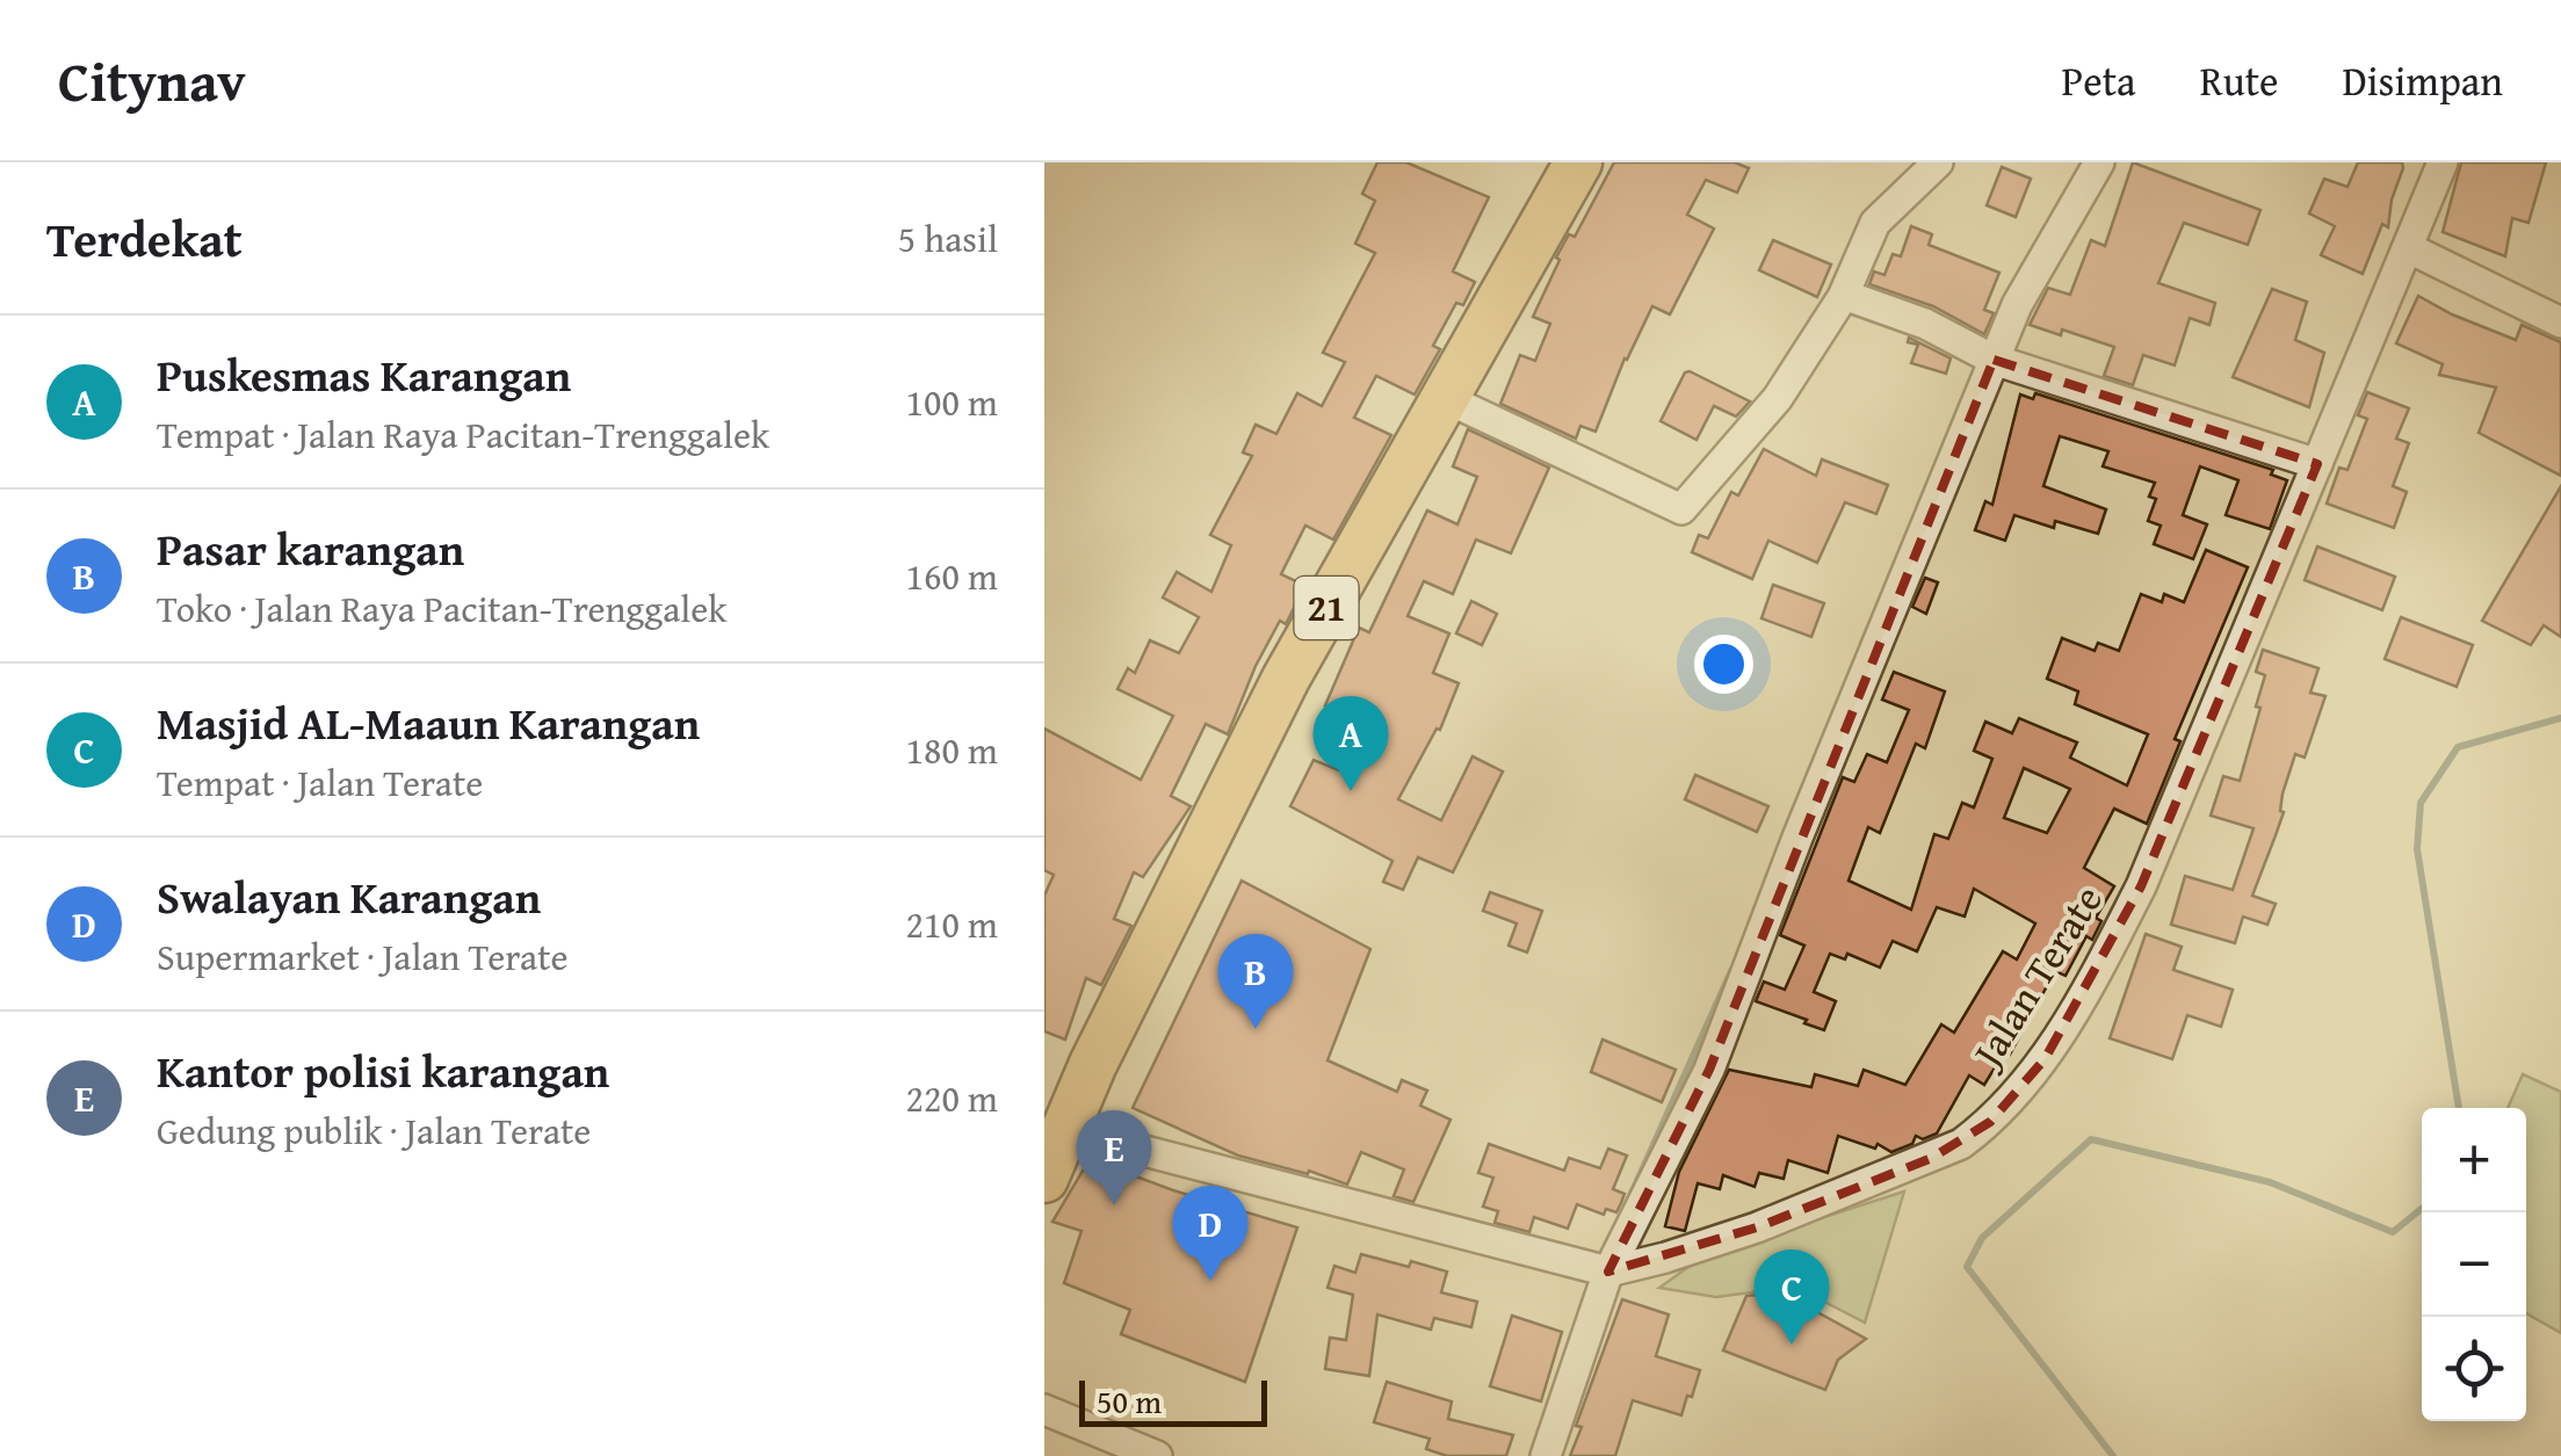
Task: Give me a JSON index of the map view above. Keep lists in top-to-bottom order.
{
  "streets": {
    "highway": ["21"],
    "street": ["Jalan Terate"]
  },
  "crossings": [
    ["21", "Jalan Terate"]
  ],
  "scale_bar": "50 m",
  "page": {
    "header": "Citynav",
    "nav": ["Peta", "Rute", "Disimpan"],
    "heading": ["Terdekat", "5 hasil"],
    "list": [
      {
        "mark": "A",
        "name": "Puskesmas Karangan",
        "note": "Tempat · Jalan Raya Pacitan-Trenggalek",
        "value": "100 m"
      },
      {
        "mark": "B",
        "name": "Pasar karangan",
        "note": "Toko · Jalan Raya Pacitan-Trenggalek",
        "value": "160 m"
      },
      {
        "mark": "C",
        "name": "Masjid AL-Maaun Karangan",
        "note": "Tempat · Jalan Terate",
        "value": "180 m"
      },
      {
        "mark": "D",
        "name": "Swalayan Karangan",
        "note": "Supermarket · Jalan Terate",
        "value": "210 m"
      },
      {
        "mark": "E",
        "name": "Kantor polisi karangan",
        "note": "Gedung publik · Jalan Terate",
        "value": "220 m"
      }
    ],
    "pins": [
      "A",
      "B",
      "E",
      "D",
      "C"
    ],
    "map_buttons": ["+", "−"],
    "scale": "50 m"
  }
}
